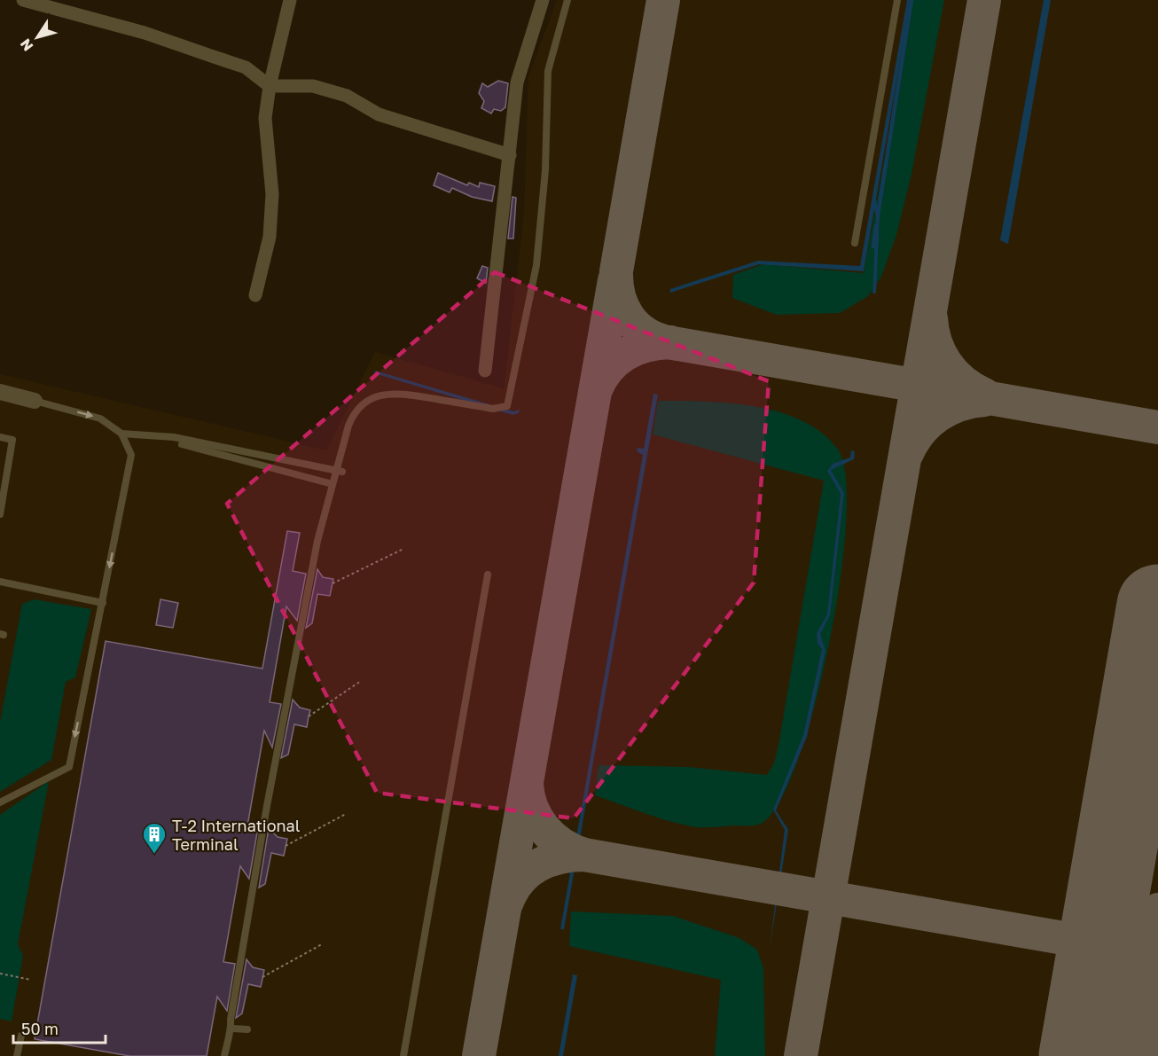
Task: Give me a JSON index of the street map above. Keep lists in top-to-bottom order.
{
  "places": {
    "building": ["T-2 International Terminal"]
  },
  "scale_bar": "50 m",
  "north": "bottom left"
}
